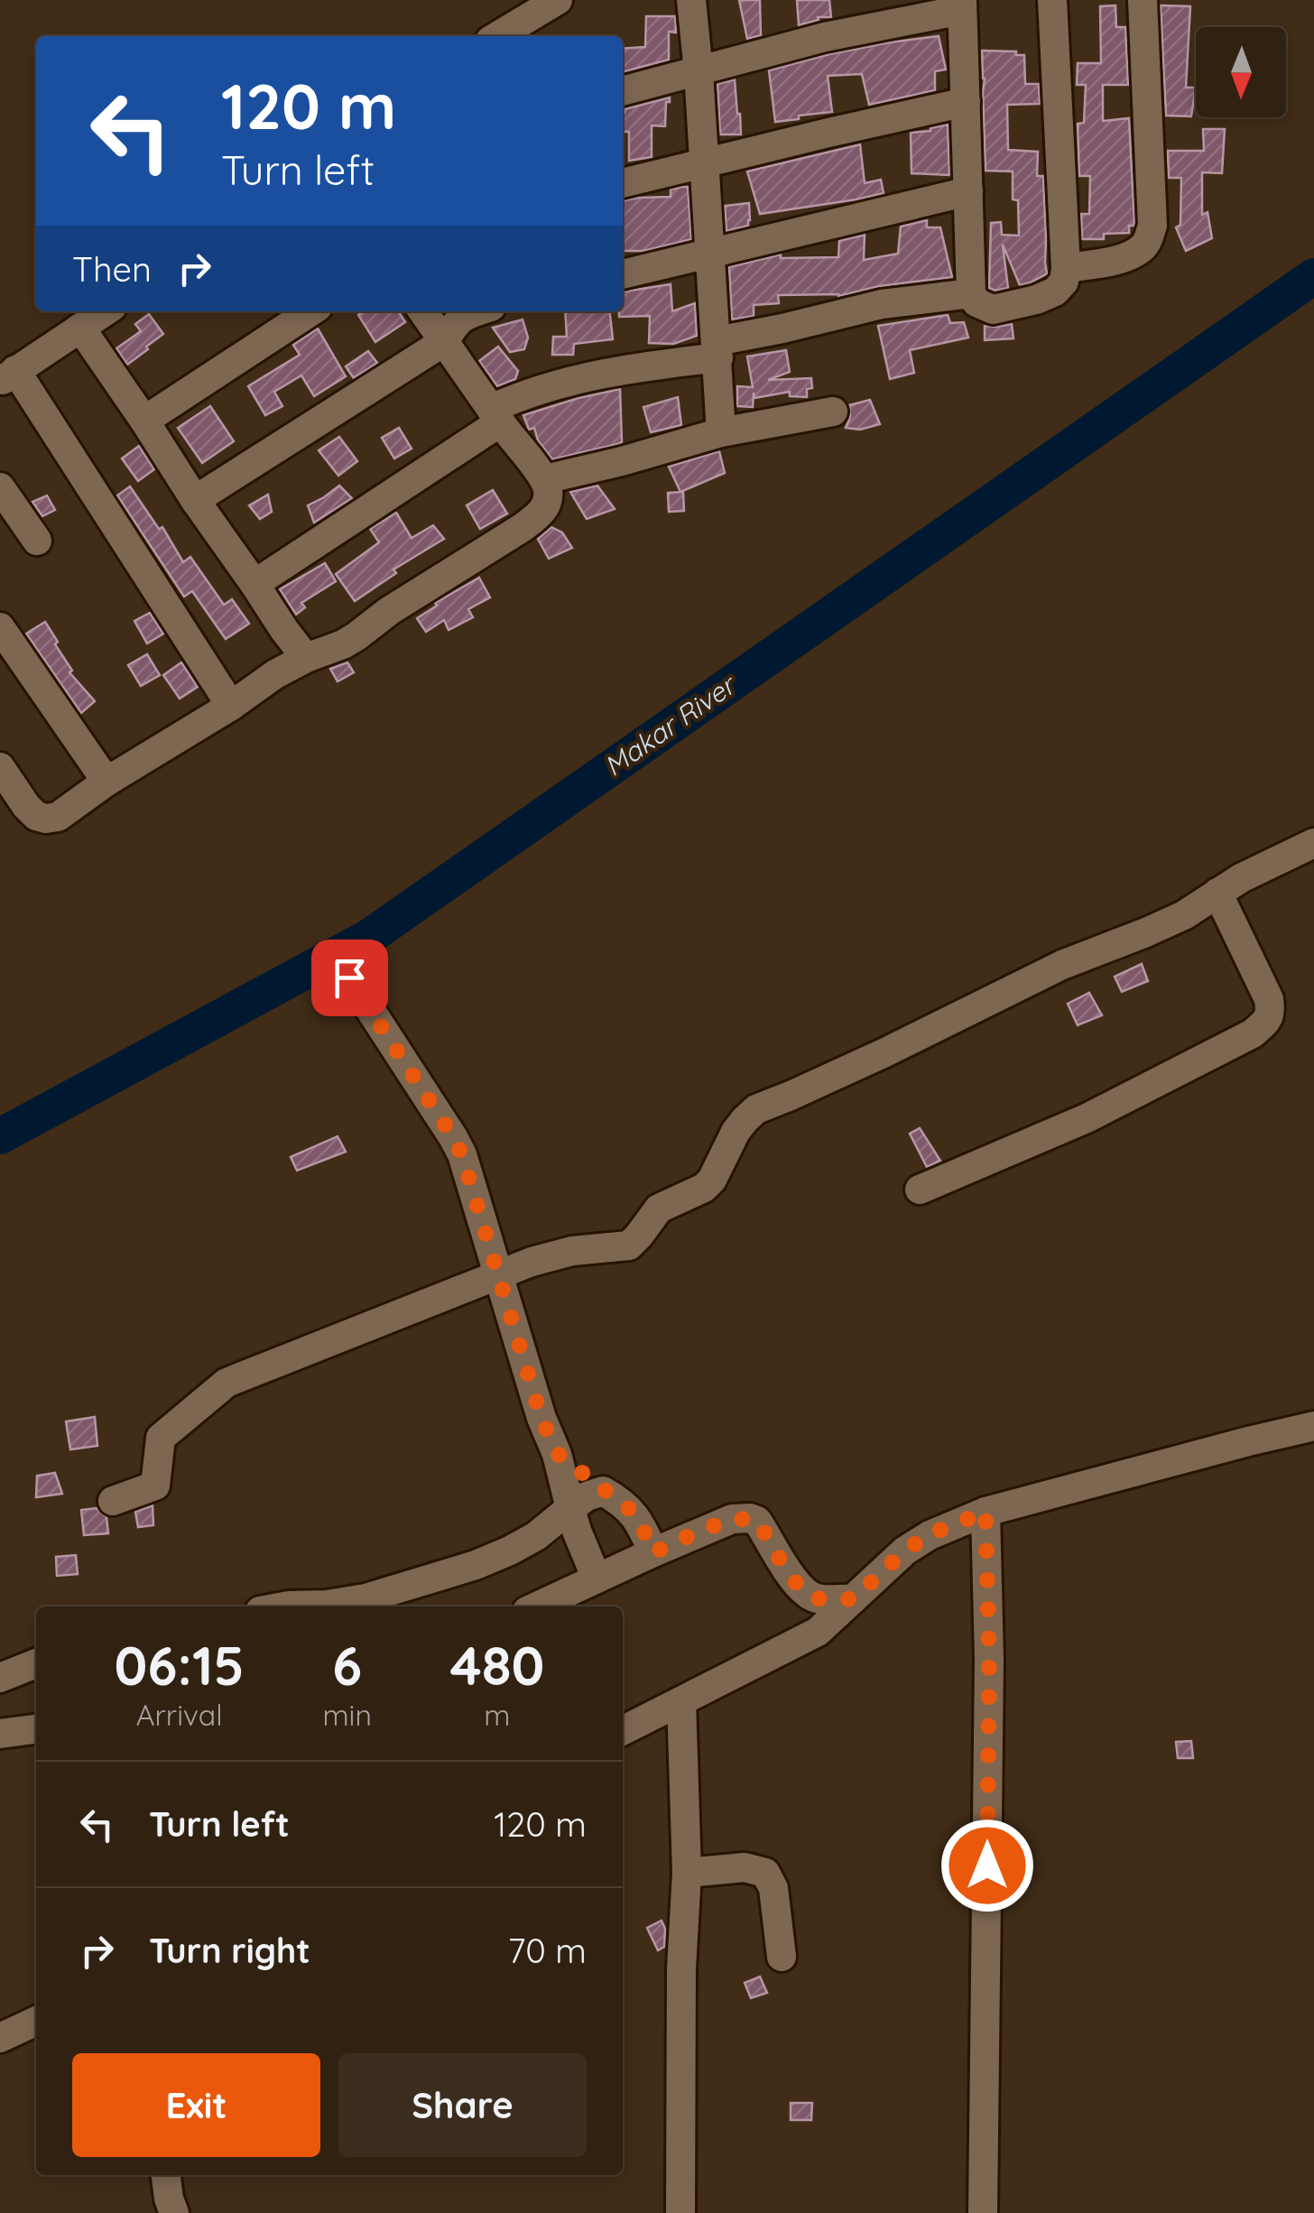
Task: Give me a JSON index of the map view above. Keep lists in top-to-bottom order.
{
  "water": ["Makar River"],
  "north": "bottom",
  "page": {
    "turn": ["120 m", "Turn left"],
    "then": "Then",
    "eta": [
      "06:15",
      "Arrival",
      "6",
      "min",
      "480",
      "m"
    ],
    "list": [
      {
        "name": "Turn left",
        "value": "120 m"
      },
      {
        "name": "Turn right",
        "value": "70 m"
      }
    ],
    "buttons": ["Exit", "Share"]
  }
}
